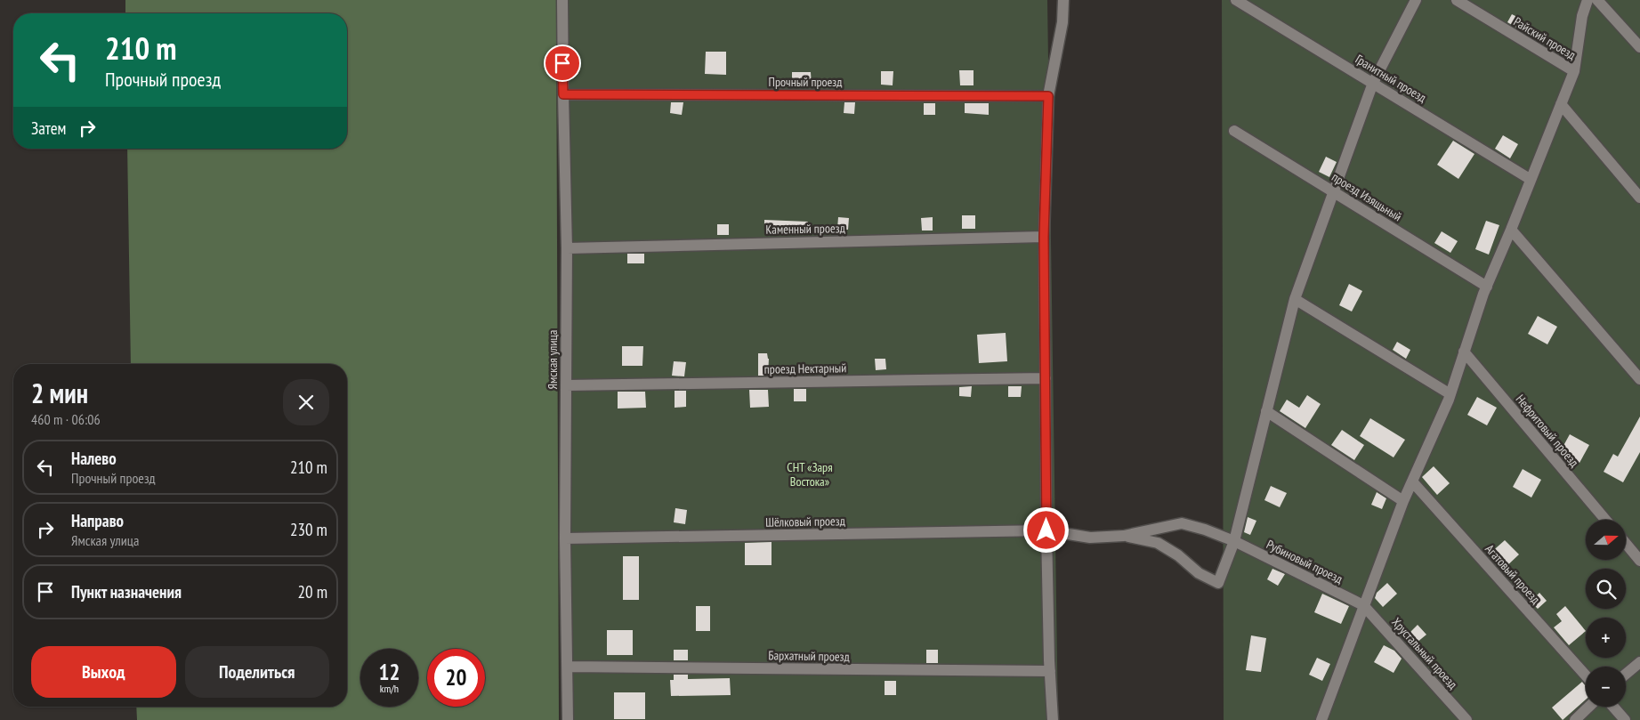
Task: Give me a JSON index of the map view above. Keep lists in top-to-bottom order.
{
  "streets": {
    "street": [
      "Райский проезд",
      "Гранитный проезд",
      "Прочный проезд",
      "проезд Изящьный",
      "Каменный проезд",
      "Ямская улица",
      "проезд Нектарный",
      "Нефритовый проезд",
      "Шёлковый проезд",
      "Рубиновый проезд",
      "Агатовый проезд",
      "Хрустальный проезд",
      "Бархатный проезд"
    ]
  },
  "crossings": [
    ["Прочный проезд", "Ямская улица"],
    ["Каменный проезд", "Ямская улица"],
    ["Ямская улица", "проезд Нектарный"],
    ["Ямская улица", "Шёлковый проезд"],
    ["Ямская улица", "Бархатный проезд"],
    ["Шёлковый проезд", "Рубиновый проезд"],
    ["Рубиновый проезд", "Хрустальный проезд"]
  ],
  "parks": ["СНТ «Заря Востока»"],
  "north": "right",
  "page": {
    "turn": ["210 m", "Прочный проезд"],
    "then": "Затем",
    "heading": ["2 мин", "460 m · 06:06"],
    "list": [
      {
        "name": "Налево",
        "note": "Прочный проезд",
        "value": "210 m"
      },
      {
        "name": "Направо",
        "note": "Ямская улица",
        "value": "230 m"
      },
      {
        "name": "Пункт назначения",
        "value": "20 m"
      }
    ],
    "map_buttons": ["+", "−"],
    "buttons": ["Выход", "Поделиться"],
    "speed": "12 km/h",
    "limit": "20"
  }
}
